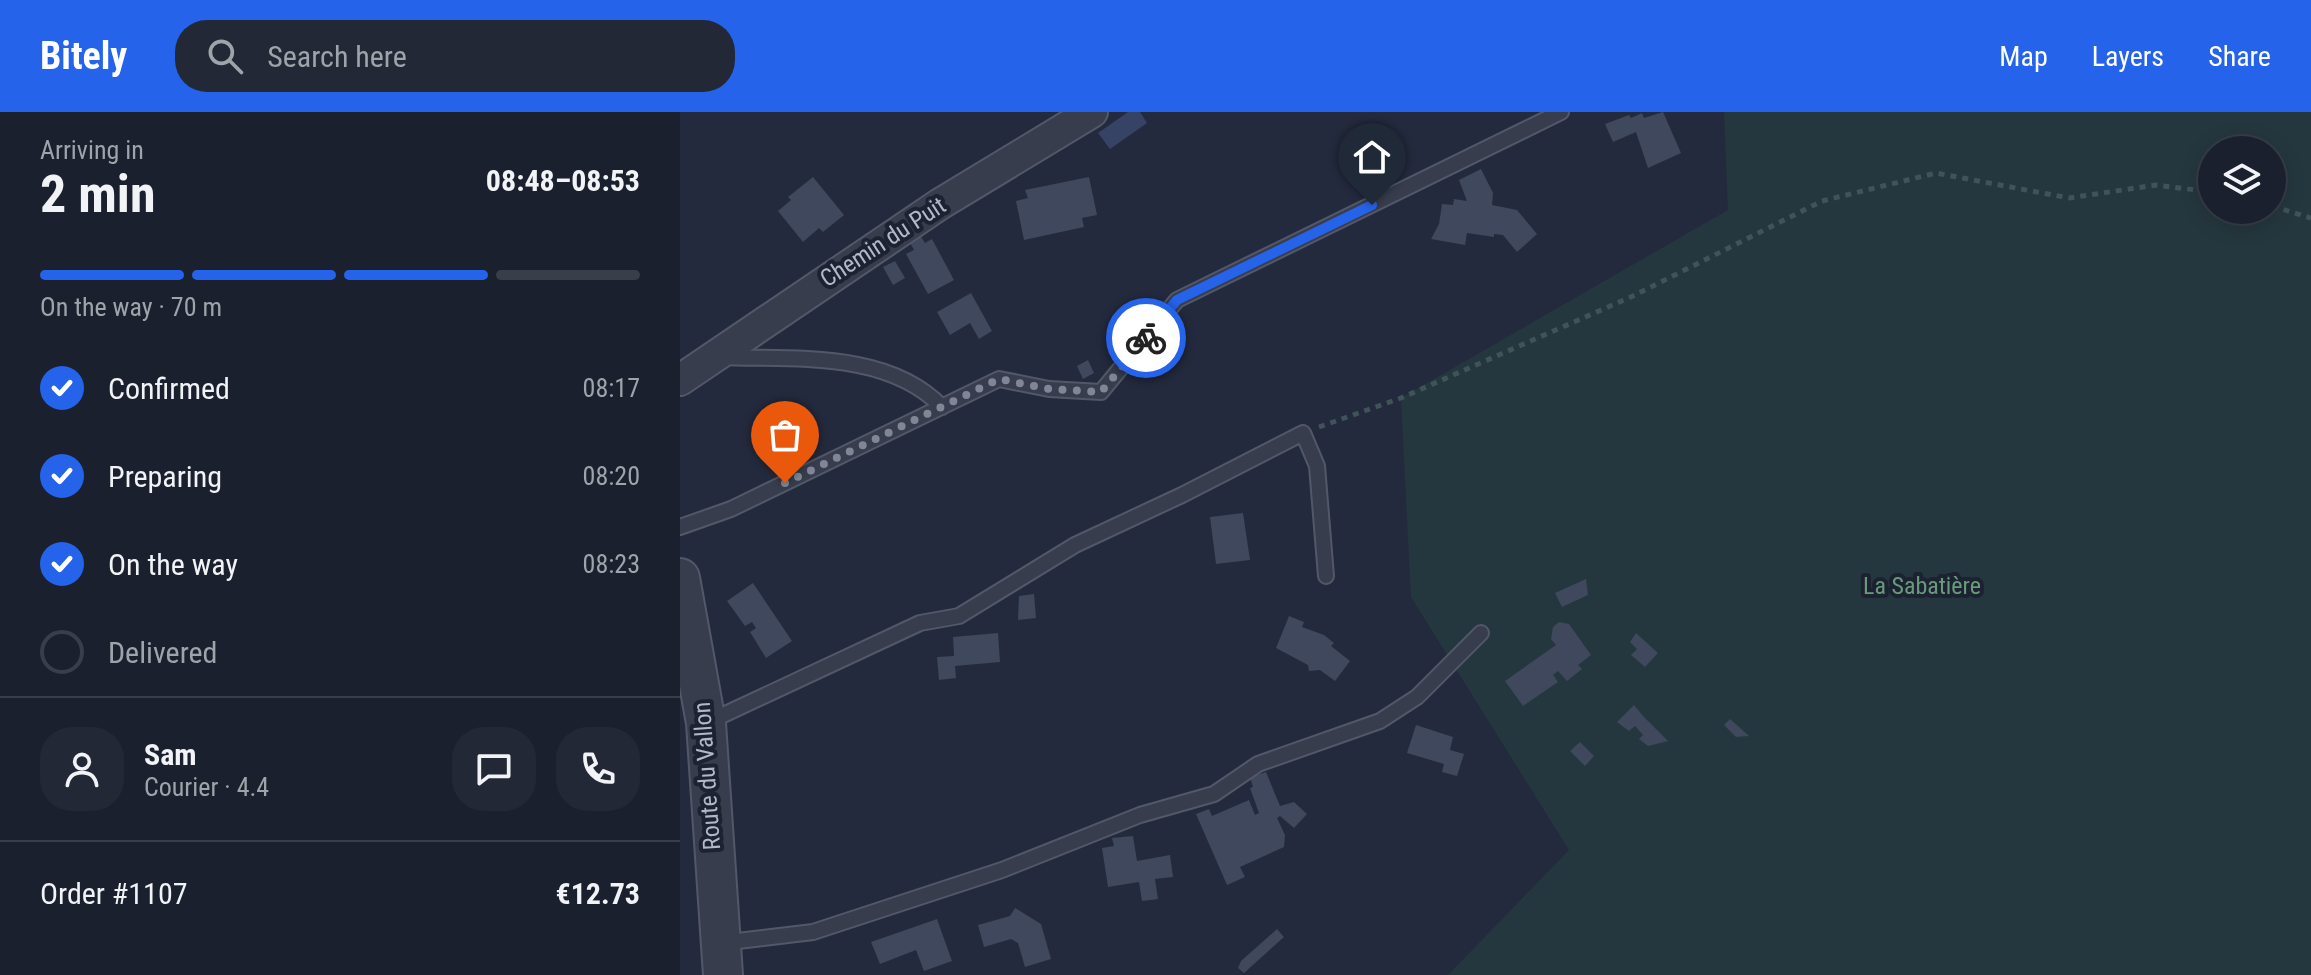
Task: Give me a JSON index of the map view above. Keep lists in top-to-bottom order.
{
  "streets": {
    "street": ["Chemin du Puit", "Route du Vallon"]
  },
  "parks": ["La Sabatière"],
  "page": {
    "header": "Bitely",
    "search": "Search here",
    "nav": ["Map", "Layers", "Share"],
    "heading": ["2 min", "Arriving in", "08:48–08:53"],
    "panel": [
      "Sam",
      "Courier · 4.4",
      "Order #1107",
      "€12.73"
    ],
    "bar": "On the way · 70 m",
    "list": [
      ["Confirmed", "08:17"],
      ["Preparing", "08:20"],
      ["On the way", "08:23"],
      "Delivered"
    ]
  }
}
